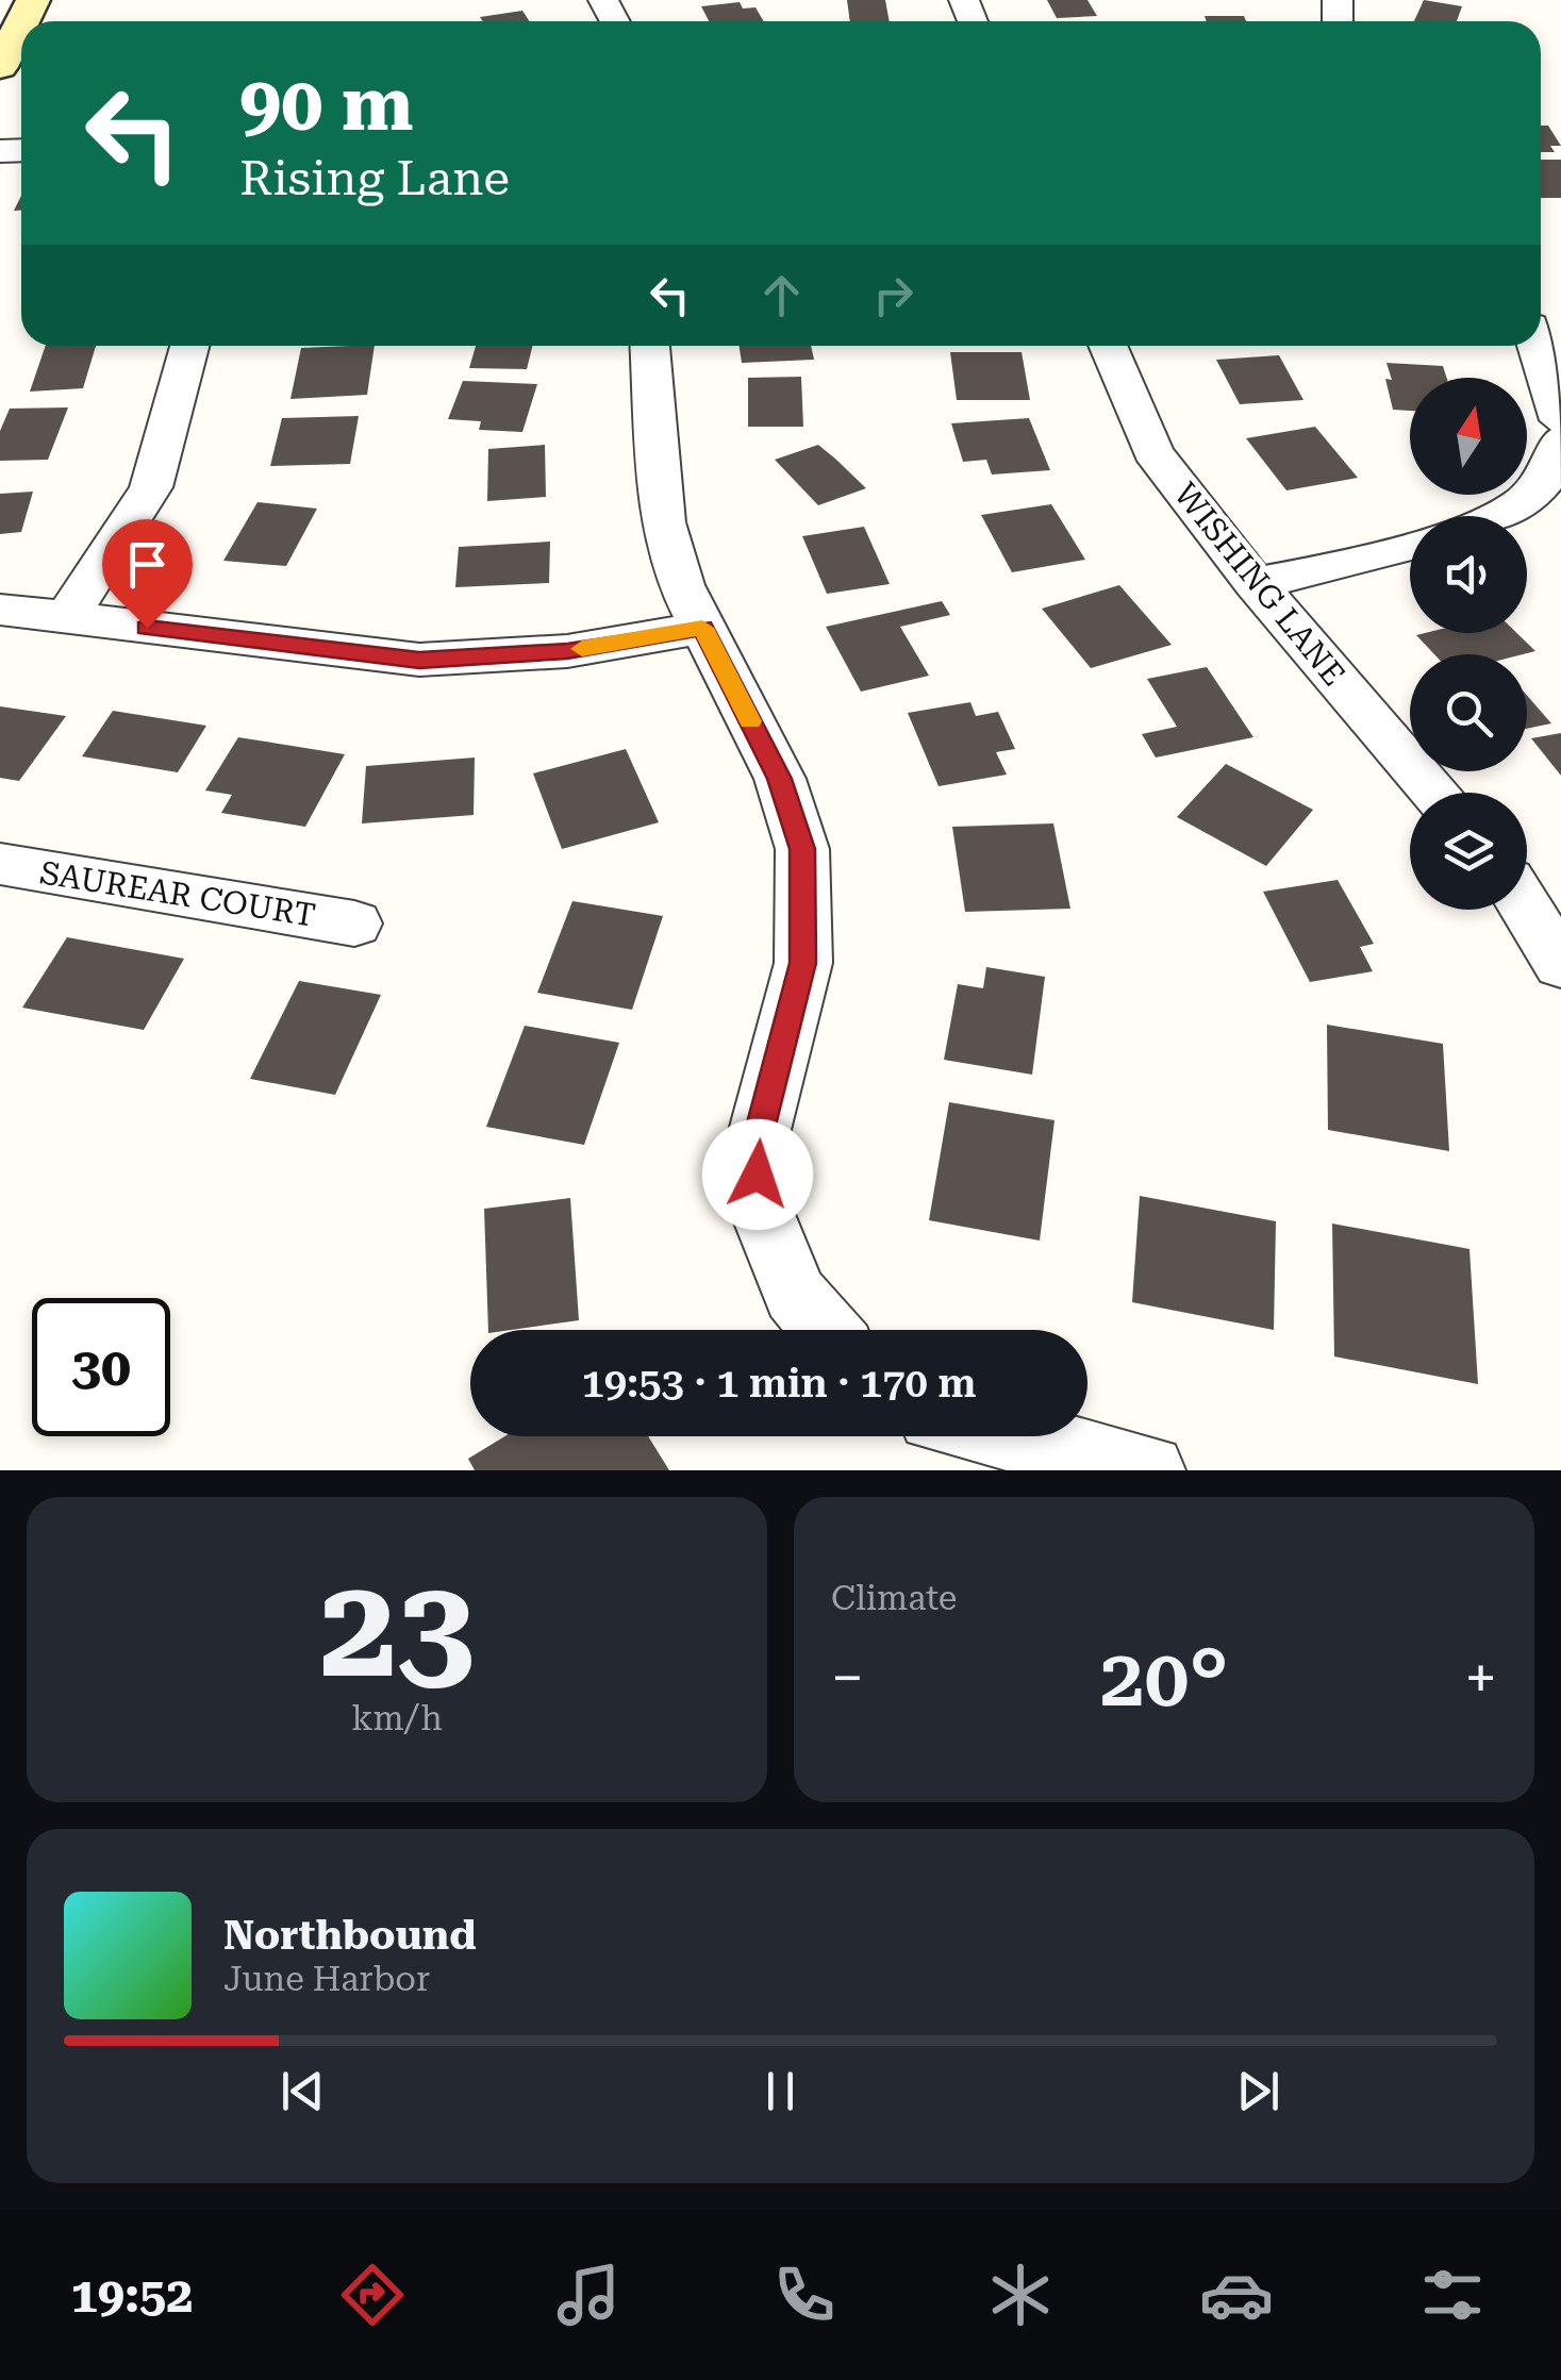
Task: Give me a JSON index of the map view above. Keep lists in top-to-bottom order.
{
  "streets": {
    "street": ["WISHING LANE", "SAUREAR COURT"]
  },
  "north": "top",
  "page": {
    "turn": ["90 m", "Rising Lane"],
    "limit": "30",
    "trip": "19:53 · 1 min · 170 m",
    "tile": [
      ["23", "km/h"],
      "Climate"
    ],
    "heat": ["−", "20°", "+"],
    "song": ["Northbound", "June Harbor"],
    "tabs": "19:52"
  }
}
